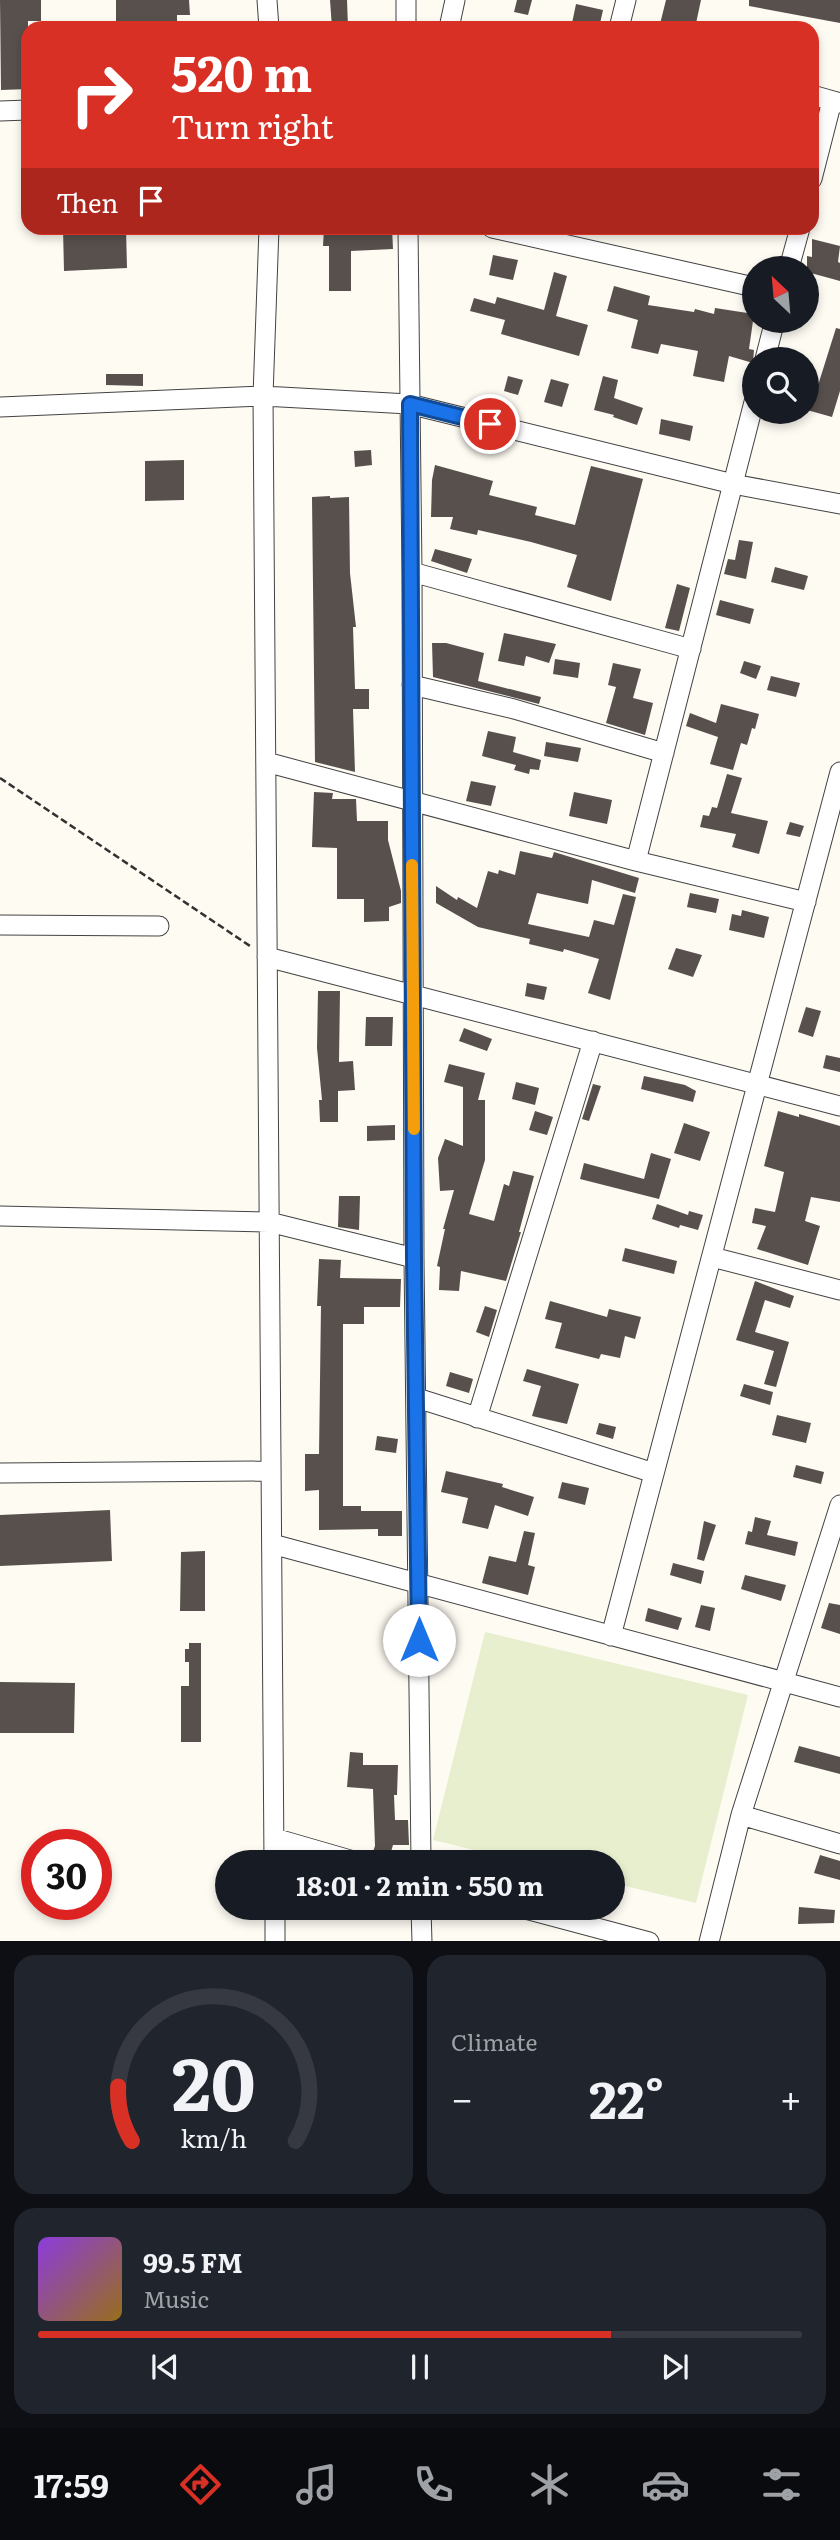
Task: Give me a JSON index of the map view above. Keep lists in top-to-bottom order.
{
  "north": "top left",
  "page": {
    "turn": ["520 m", "Turn right"],
    "then": "Then",
    "limit": "30",
    "trip": "18:01 · 2 min · 550 m",
    "tile": "Climate",
    "heat": ["−", "22°", "+"],
    "song": ["99.5 FM", "Music"],
    "tabs": "17:59",
    "gauge": ["20", "km/h"]
  }
}
